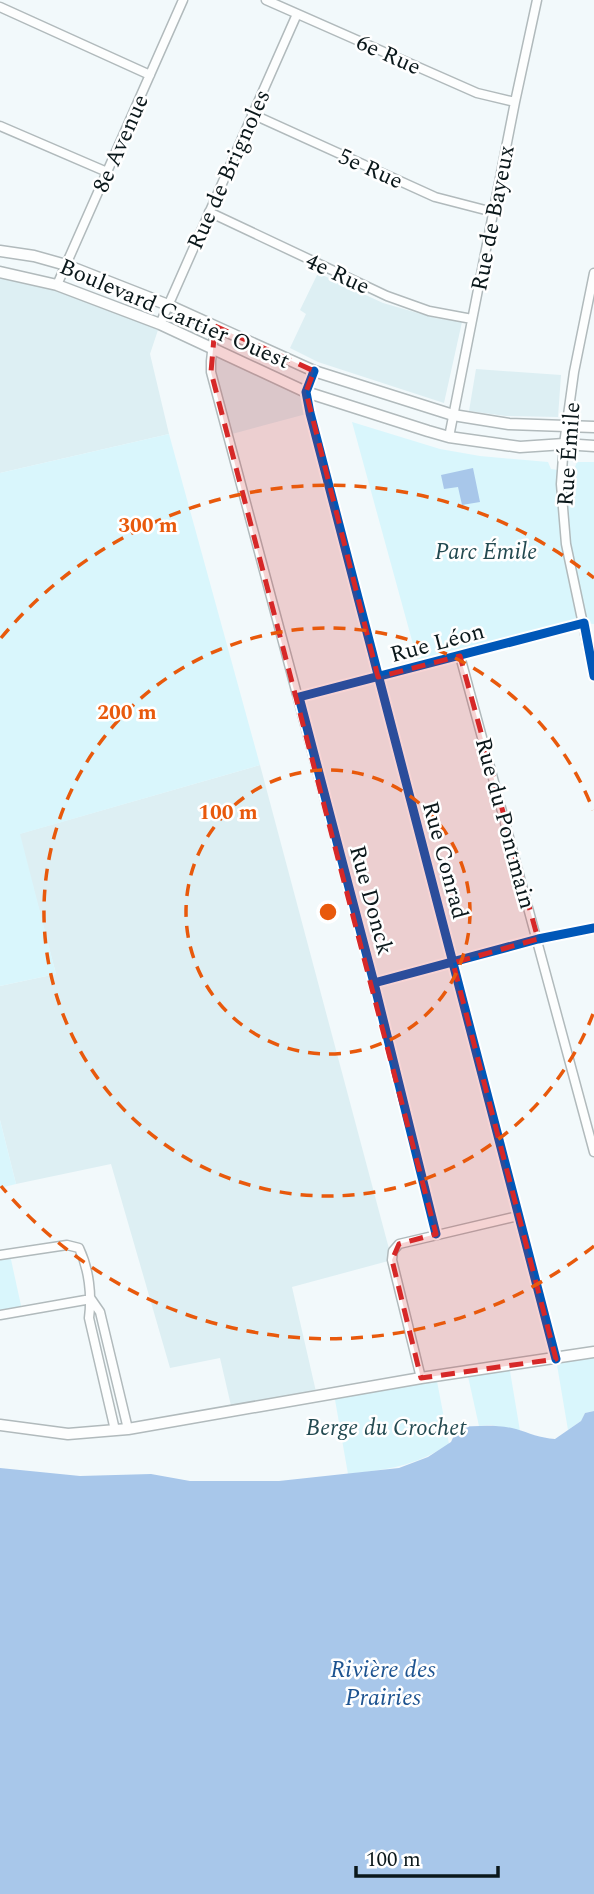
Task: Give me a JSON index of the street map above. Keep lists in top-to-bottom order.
{
  "streets": {
    "street": [
      "6e Rue",
      "8e Avenue",
      "5e Rue",
      "Rue de Brignoles",
      "Rue de Bayeux",
      "4e Rue",
      "Boulevard Cartier Ouest",
      "Rue Émile",
      "Rue Léon",
      "Rue du Pontmain",
      "Rue Conrad",
      "Rue Donck"
    ]
  },
  "crossings": [
    ["6e Rue", "Rue de Brignoles"],
    ["6e Rue", "Rue de Bayeux"],
    ["8e Avenue", "Boulevard Cartier Ouest"],
    ["5e Rue", "Rue de Brignoles"],
    ["5e Rue", "Rue de Bayeux"],
    ["Rue de Brignoles", "4e Rue"],
    ["Rue de Brignoles", "Boulevard Cartier Ouest"],
    ["Rue de Bayeux", "4e Rue"],
    ["Rue de Bayeux", "Boulevard Cartier Ouest"],
    ["Boulevard Cartier Ouest", "Rue Émile"],
    ["Boulevard Cartier Ouest", "Rue Conrad"],
    ["Boulevard Cartier Ouest", "Rue Donck"],
    ["Rue Émile", "Rue Léon"],
    ["Rue Léon", "Rue du Pontmain"],
    ["Rue Léon", "Rue Conrad"],
    ["Rue Léon", "Rue Donck"]
  ],
  "water": ["Rivière des Prairies"],
  "parks": ["Parc Émile", "Berge du Crochet"],
  "scale_bar": "100 m",
  "rings": ["300 m", "200 m", "100 m"]
}
